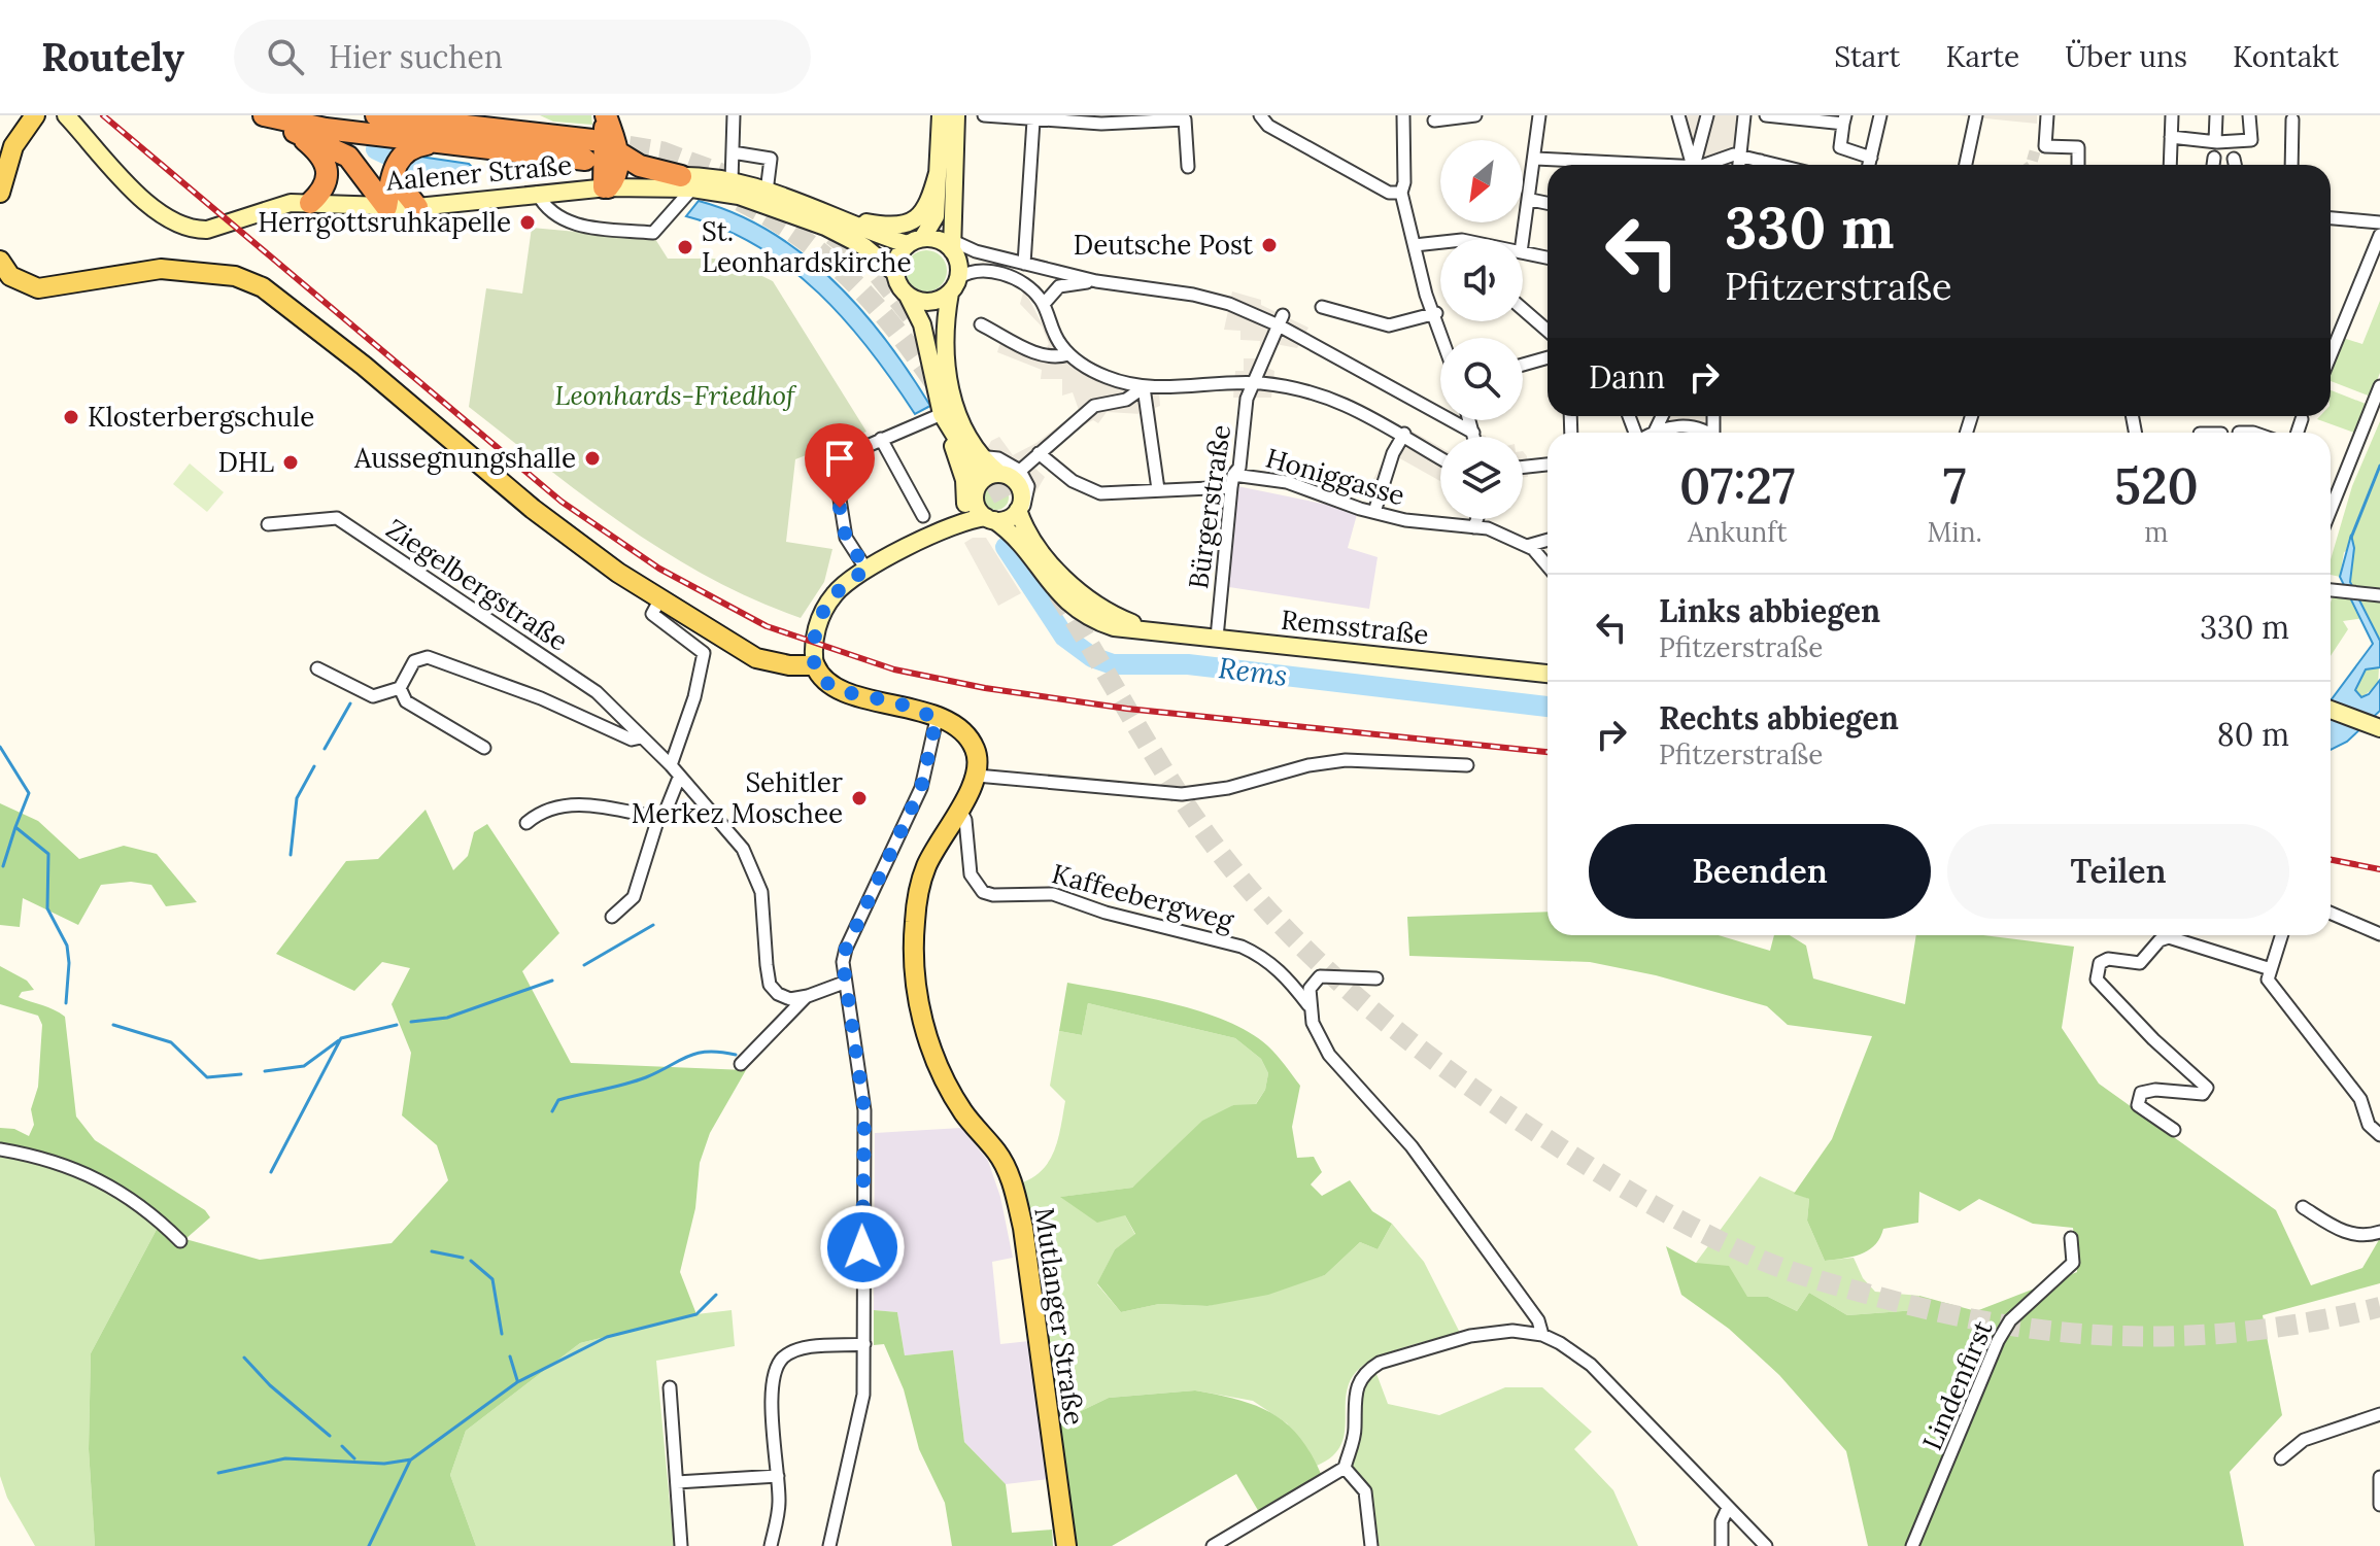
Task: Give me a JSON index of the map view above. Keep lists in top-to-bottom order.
{
  "streets": {
    "main road": ["Aalener Straße", "Remsstraße", "Mutlanger Straße"],
    "street": [
      "Honiggasse",
      "Bürgerstraße",
      "Ziegelbergstraße",
      "Kaffeebergweg",
      "Lindenfirst"
    ]
  },
  "crossings": [
    ["Honiggasse", "Bürgerstraße"],
    ["Bürgerstraße", "Remsstraße"],
    ["Kaffeebergweg", "Mutlanger Straße"]
  ],
  "water": ["Rems"],
  "parks": ["Leonhards-Friedhof"],
  "places": [
    "Herrgottsruhkapelle",
    "Deutsche Post",
    "St. Leonhardskirche",
    "Klosterbergschule",
    "Aussegnungshalle",
    "DHL",
    "Sehitler Merkez Moschee"
  ],
  "north": "bottom left",
  "page": {
    "header": "Routely",
    "search": "Hier suchen",
    "nav": [
      "Start",
      "Karte",
      "Über uns",
      "Kontakt"
    ],
    "turn": ["330 m", "Pfitzerstraße"],
    "then": "Dann",
    "eta": [
      "07:27",
      "Ankunft",
      "7",
      "Min.",
      "520",
      "m"
    ],
    "list": [
      {
        "name": "Links abbiegen",
        "note": "Pfitzerstraße",
        "value": "330 m"
      },
      {
        "name": "Rechts abbiegen",
        "note": "Pfitzerstraße",
        "value": "80 m"
      }
    ],
    "buttons": ["Beenden", "Teilen"]
  }
}
